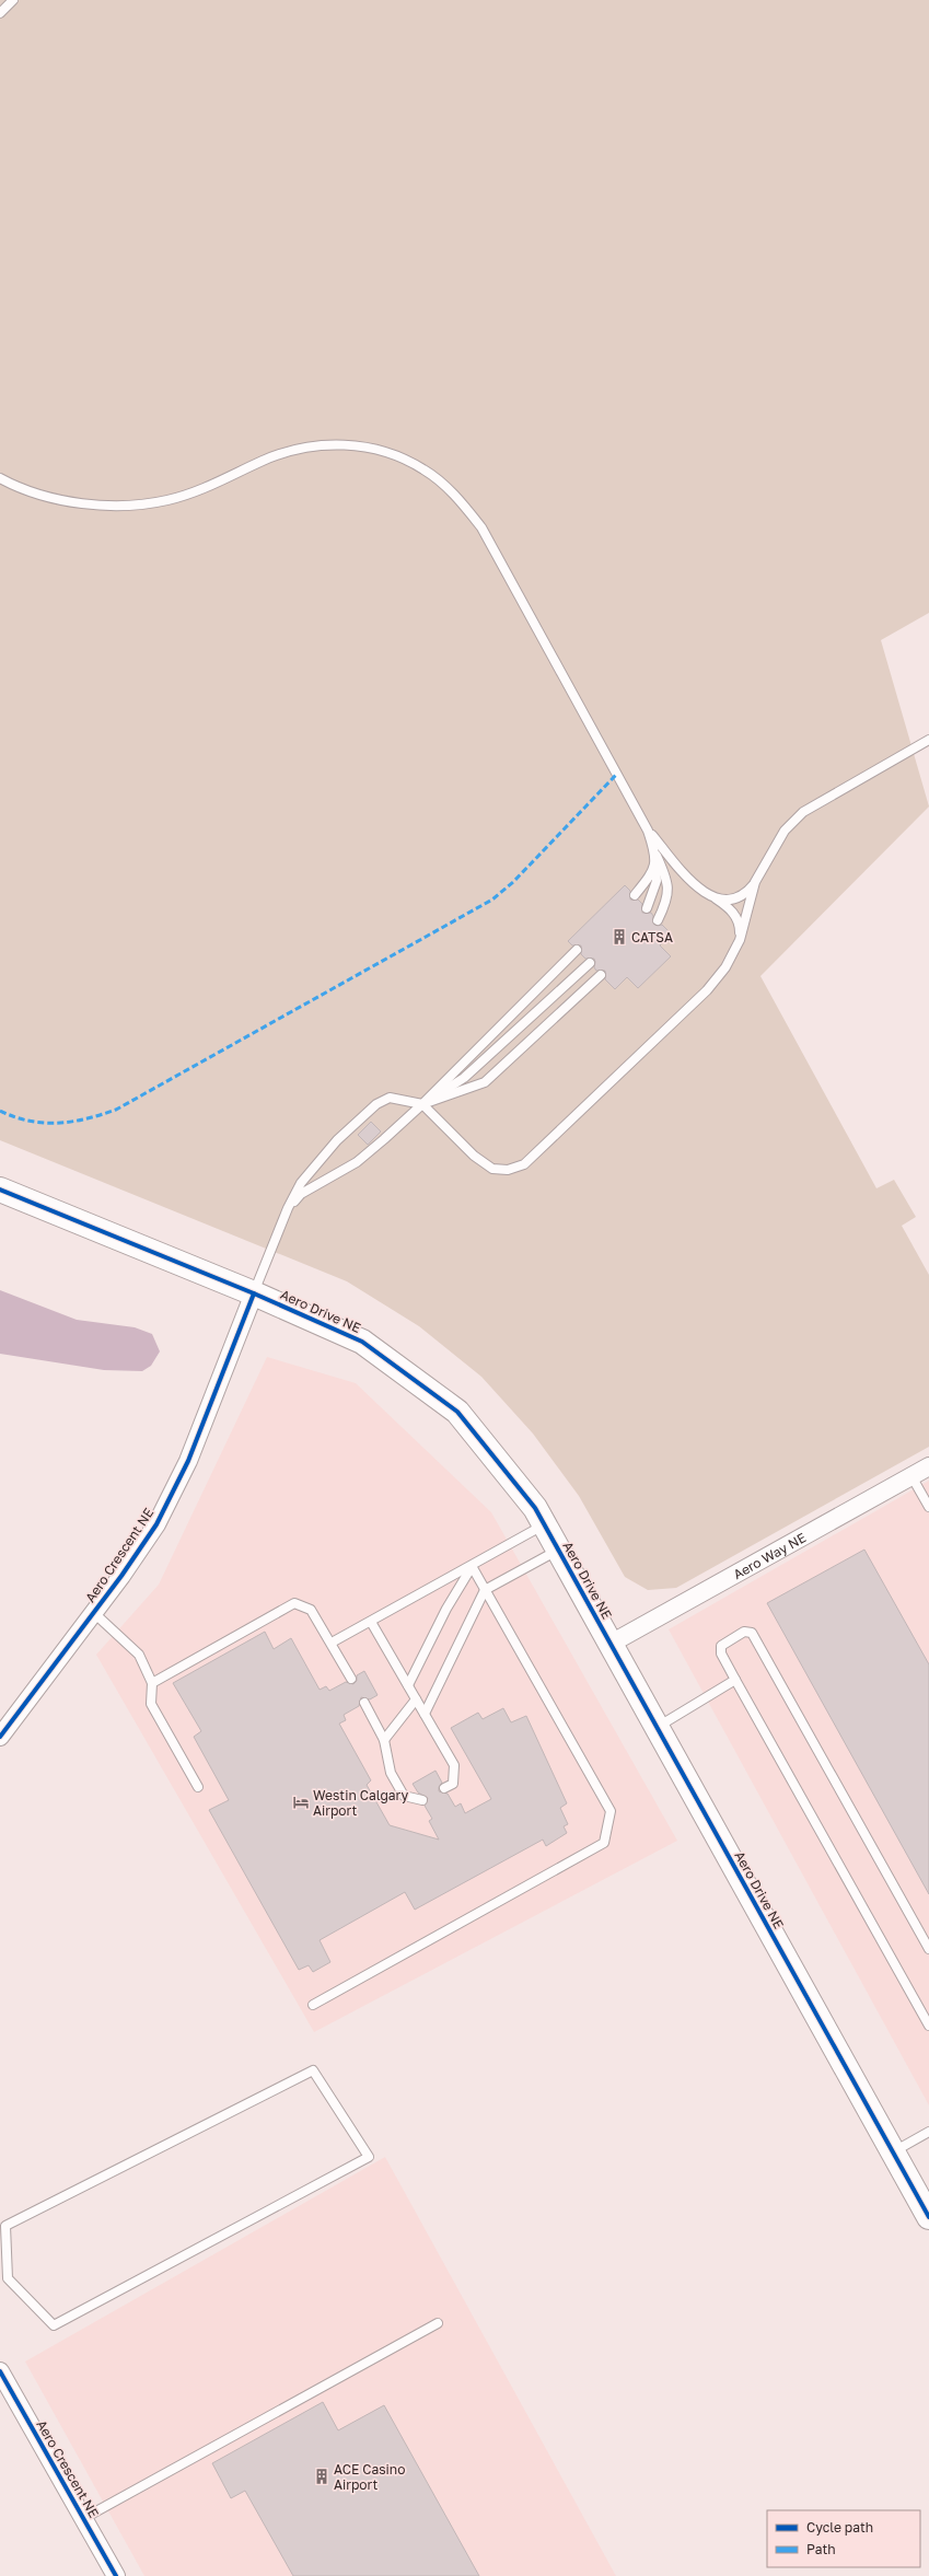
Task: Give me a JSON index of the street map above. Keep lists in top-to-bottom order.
{
  "streets": {
    "street": ["Aero Drive NE", "Aero Crescent NE", "Aero Way NE"]
  },
  "crossings": [
    ["Aero Drive NE", "Aero Crescent NE"],
    ["Aero Drive NE", "Aero Way NE"]
  ],
  "places": {
    "building": ["CATSA", "ACE Casino Airport"],
    "hotel": ["Westin Calgary Airport"]
  },
  "legend": ["Cycle path", "Path"]
}
